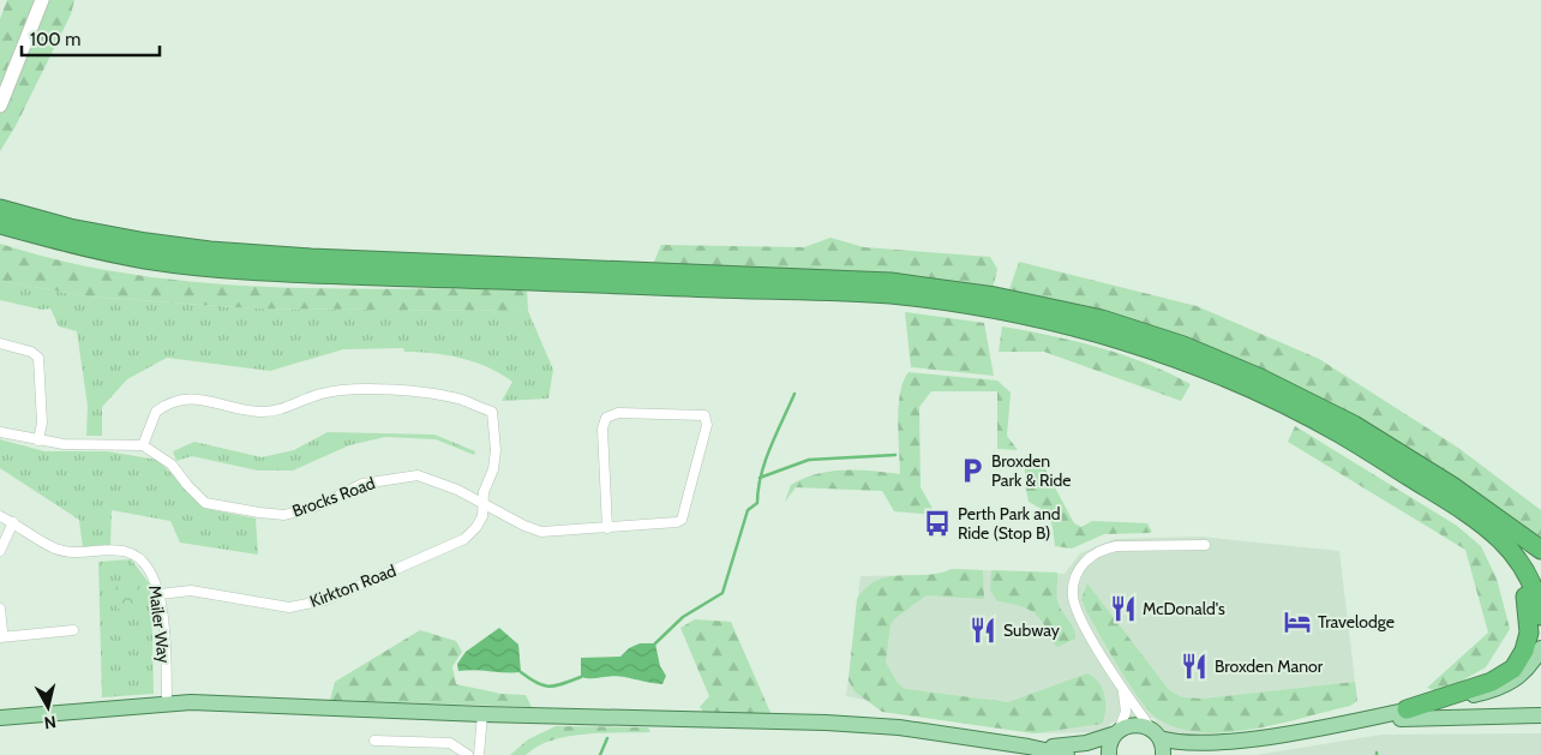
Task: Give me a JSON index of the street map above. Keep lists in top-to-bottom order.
{
  "streets": {
    "street": ["Brocks Road", "Kirkton Road", "Mailer Way"]
  },
  "crossings": [
    ["Brocks Road", "Kirkton Road"],
    ["Kirkton Road", "Mailer Way"]
  ],
  "places": {
    "parking": ["Broxden Park & Ride"],
    "bus stop": ["Perth Park and Ride (Stop B)"],
    "restaurant": ["McDonald's", "Subway", "Broxden Manor"],
    "hotel": ["Travelodge"]
  },
  "scale_bar": "100 m",
  "north": "bottom"
}
